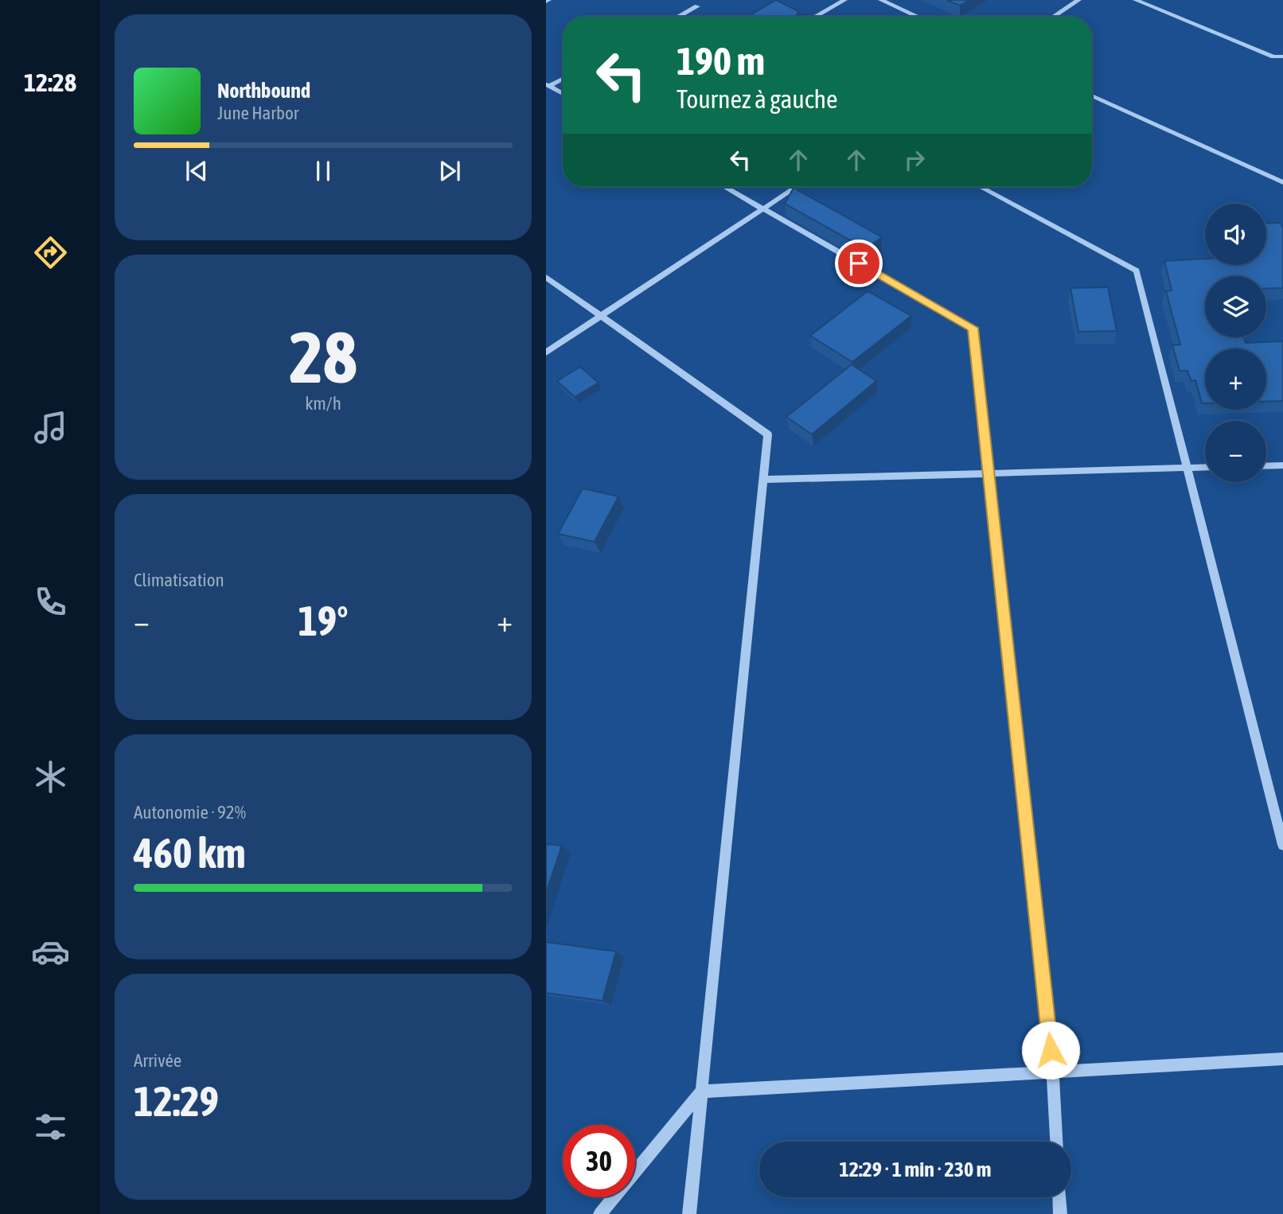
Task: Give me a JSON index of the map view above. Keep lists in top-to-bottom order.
{
  "page": {
    "tabs": "12:28",
    "turn": ["190 m", "Tournez à gauche"],
    "song": ["Northbound", "June Harbor"],
    "map_buttons": ["+", "−"],
    "tile": [
      ["28", "km/h"],
      "Climatisation",
      ["Autonomie · 92%", "460 km"],
      ["Arrivée", "12:29"]
    ],
    "heat": ["−", "19°", "+"],
    "limit": "30",
    "trip": "12:29 · 1 min · 230 m"
  }
}
